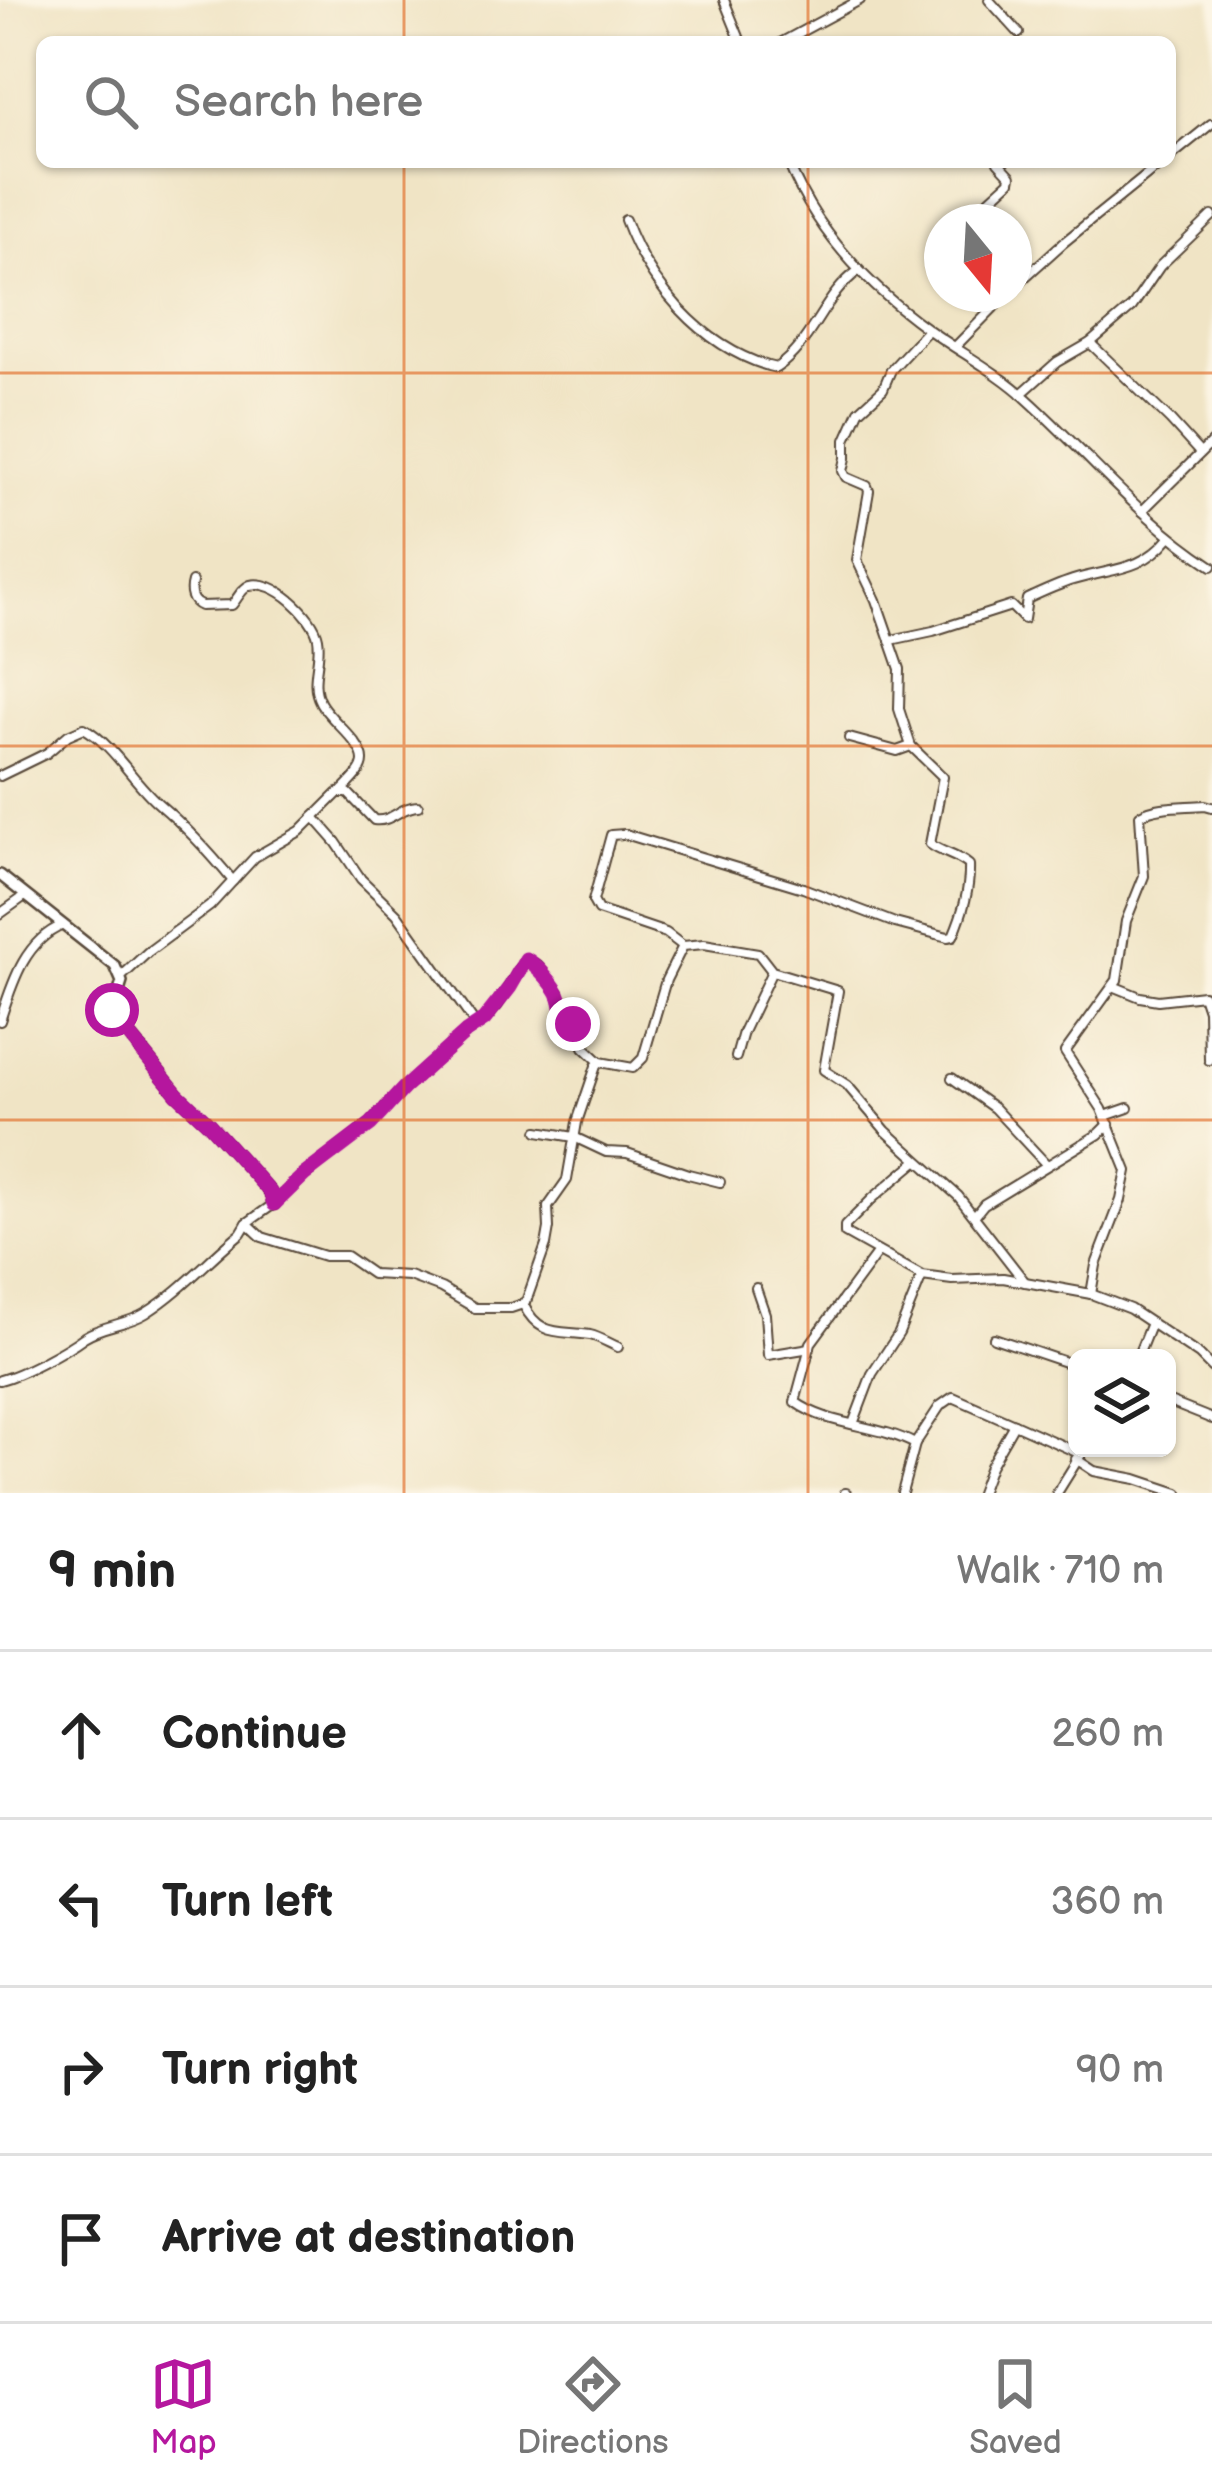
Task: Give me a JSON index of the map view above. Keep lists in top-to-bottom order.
{
  "north": "bottom",
  "page": {
    "search": "Search here",
    "heading": ["9 min", "Walk · 710 m"],
    "list": [
      ["Continue", "260 m"],
      ["Turn left", "360 m"],
      ["Turn right", "90 m"],
      "Arrive at destination"
    ],
    "nav": ["Map", "Directions", "Saved"]
  }
}
